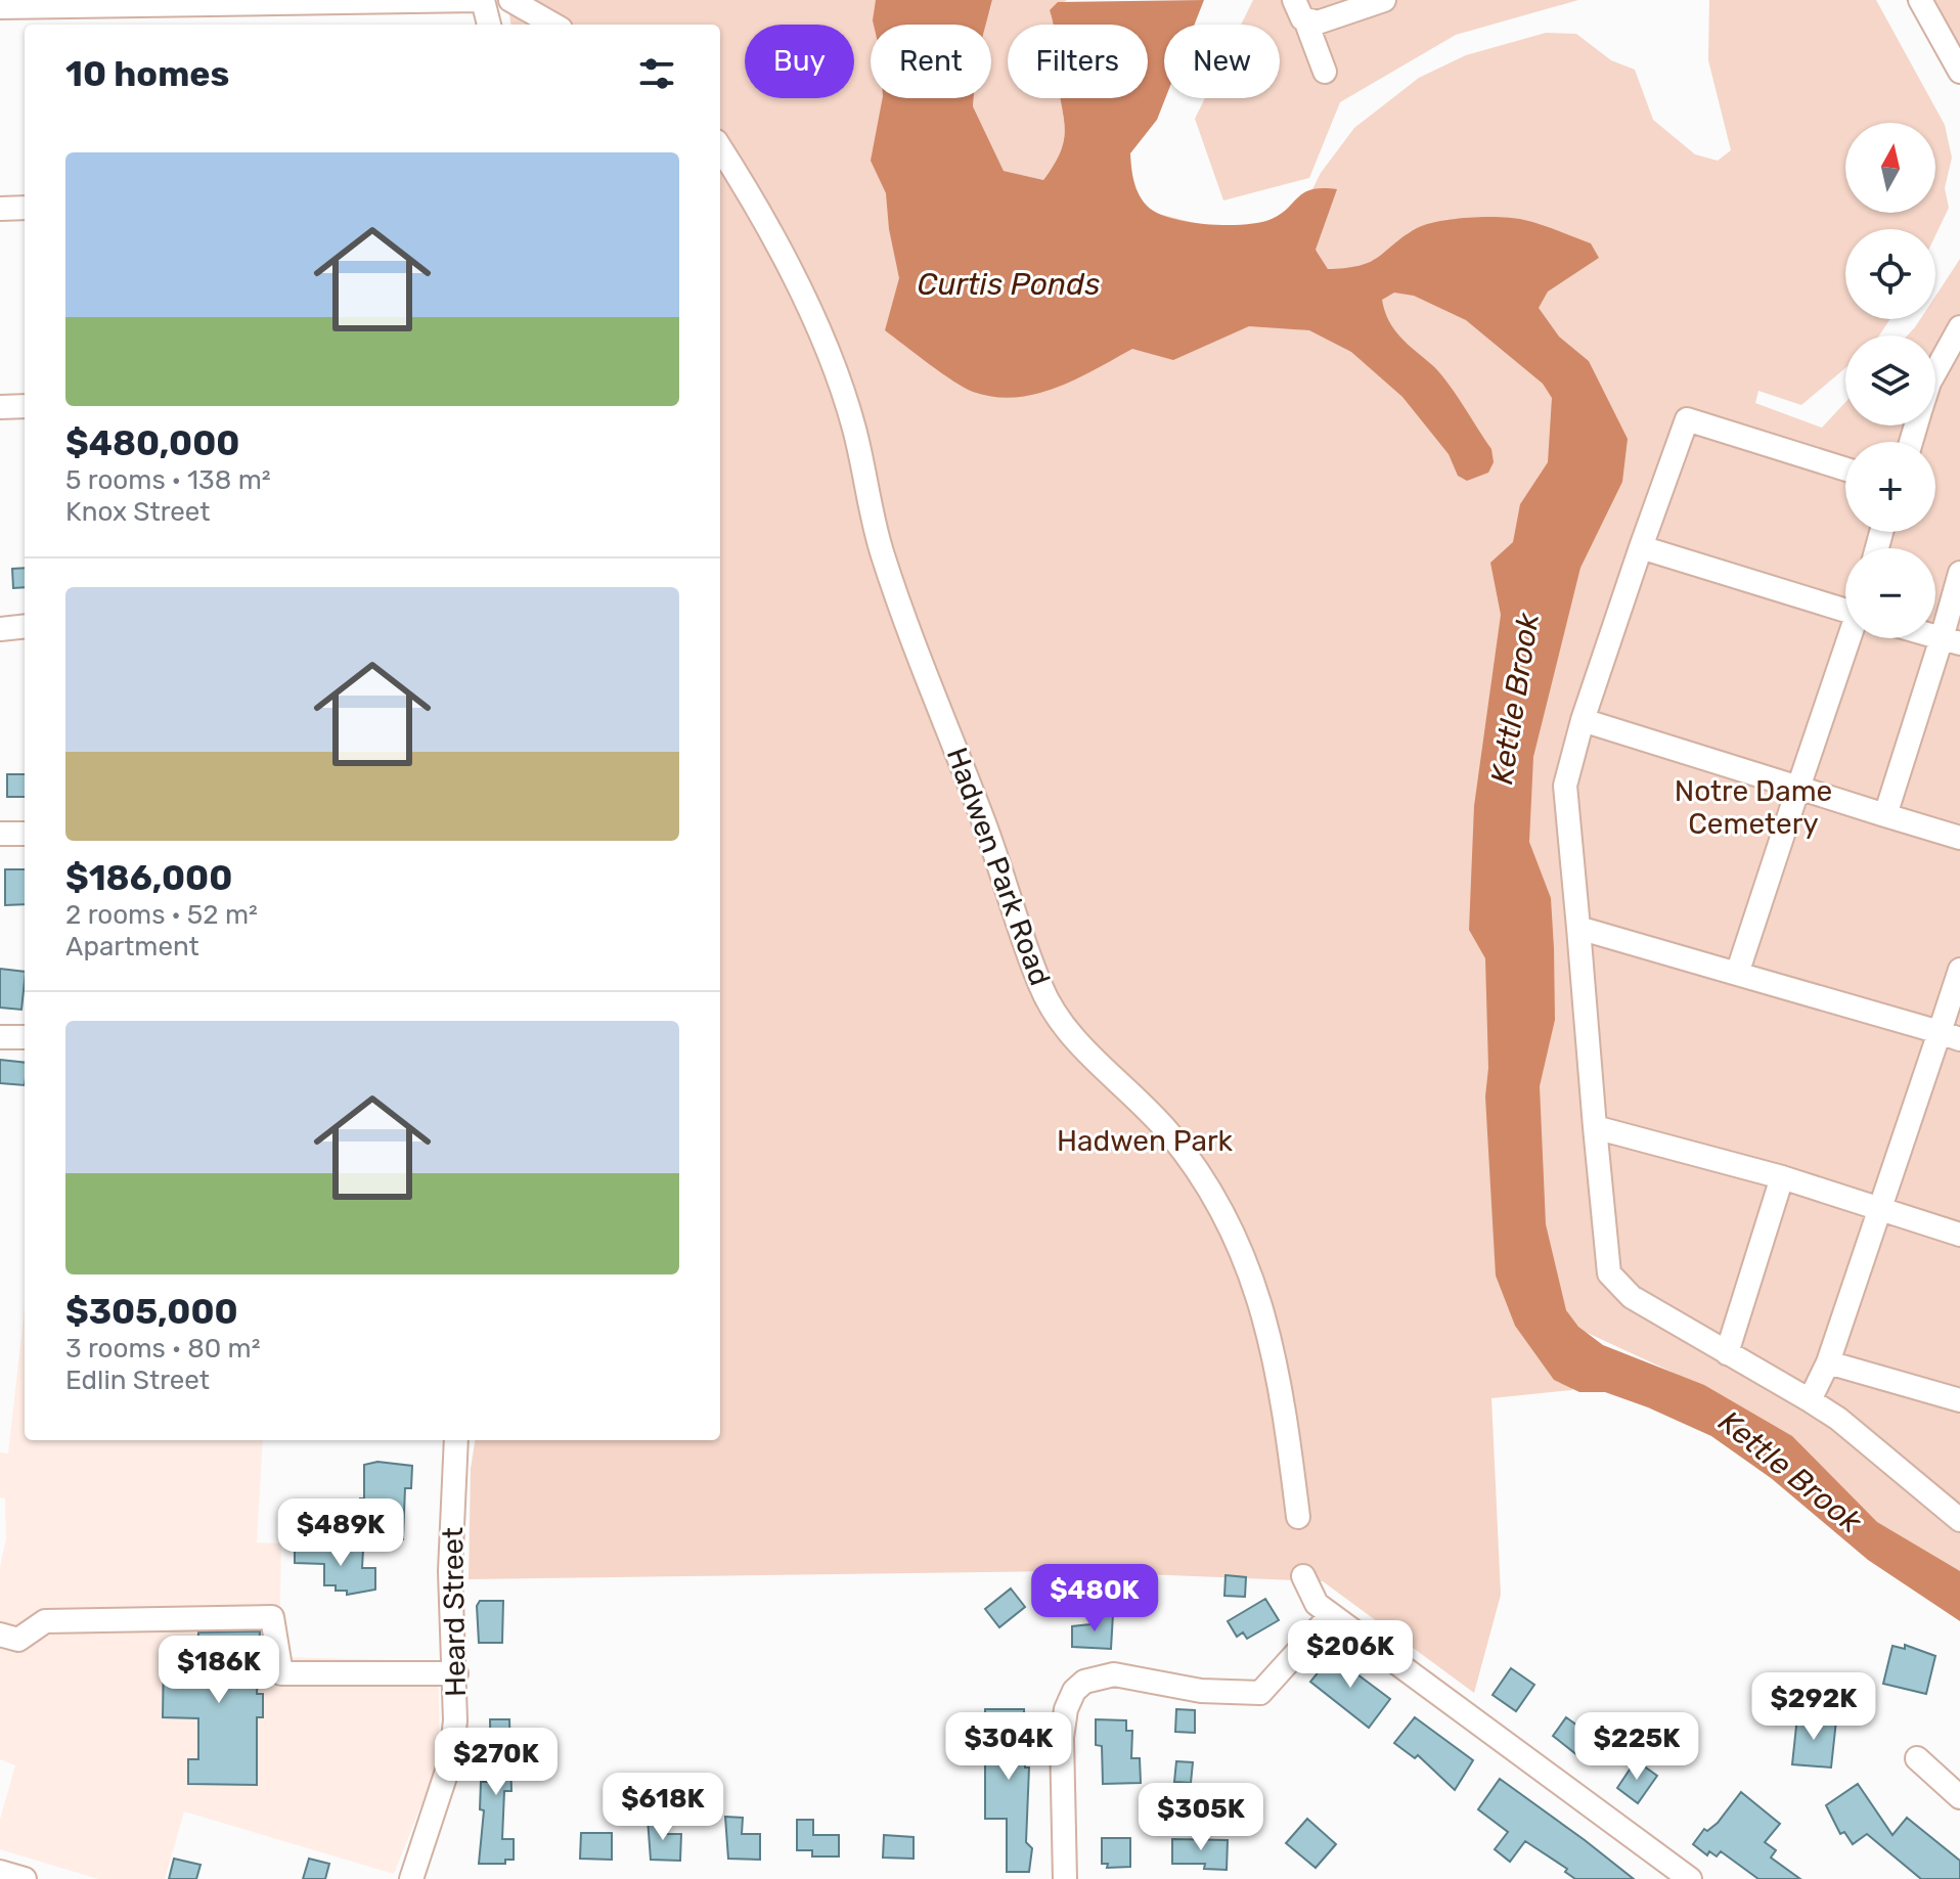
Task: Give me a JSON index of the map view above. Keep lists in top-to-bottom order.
{
  "streets": {
    "street": ["Hadwen Park Road", "Heard Street"]
  },
  "water": ["Curtis Ponds", "Kettle Brook"],
  "parks": ["Notre Dame Cemetery", "Hadwen Park"],
  "north": "top",
  "page": {
    "chip": [
      "Buy",
      "Rent",
      "Filters",
      "New"
    ],
    "heading": "10 homes",
    "map_buttons": ["+", "−"],
    "list": [
      {
        "name": "$480,000",
        "note": "5 rooms · 138 m² · Knox Street"
      },
      {
        "name": "$186,000",
        "note": "2 rooms · 52 m² · Apartment"
      },
      {
        "name": "$305,000",
        "note": "3 rooms · 80 m² · Edlin Street"
      }
    ],
    "price": [
      "$489K",
      "$480K",
      "$206K",
      "$186K",
      "$292K",
      "$304K",
      "$225K",
      "$270K",
      "$618K",
      "$305K"
    ]
  }
}
